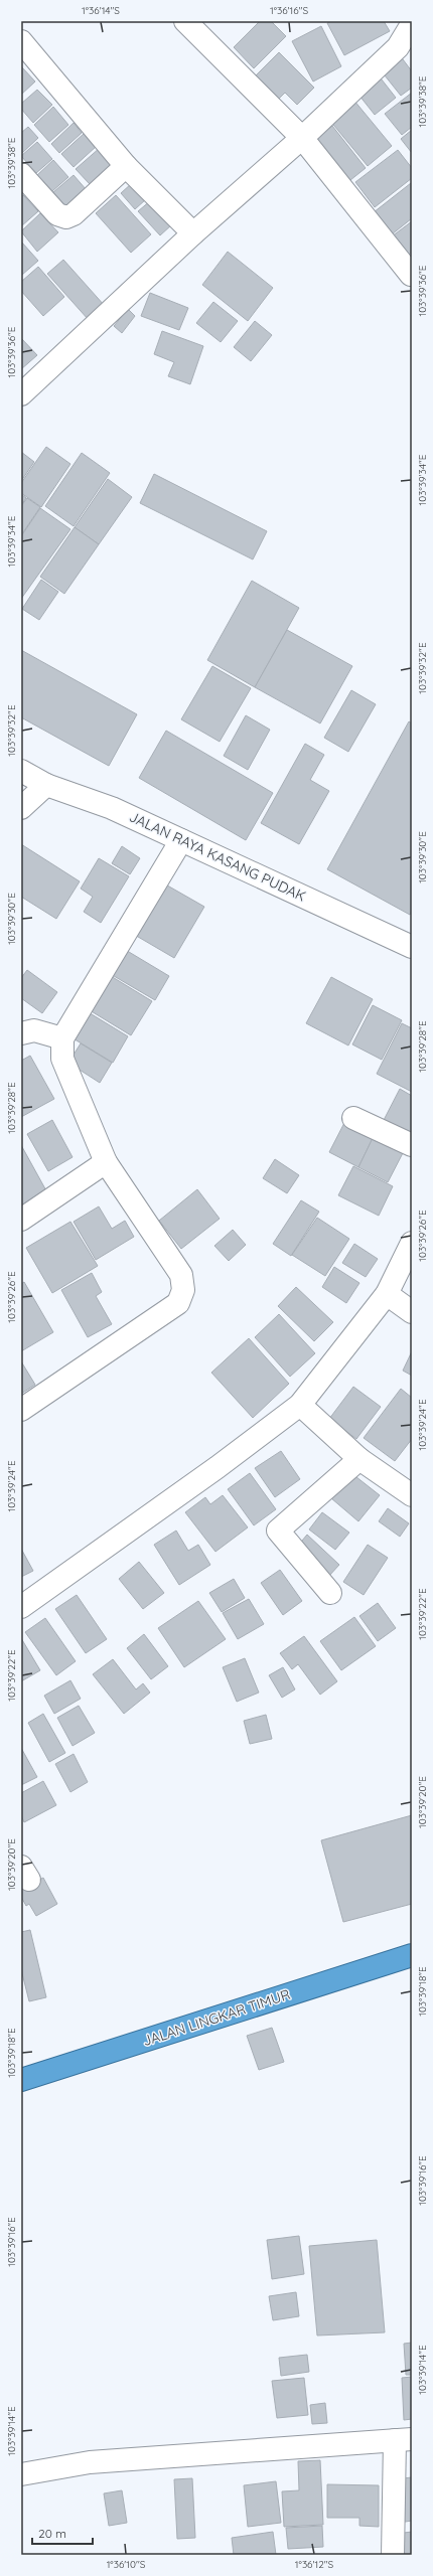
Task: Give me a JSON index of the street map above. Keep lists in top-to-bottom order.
{
  "streets": {
    "highway": ["JALAN LINGKAR TIMUR"],
    "street": ["JALAN RAYA KASANG PUDAK"]
  },
  "scale_bar": "20 m",
  "coordinates": [
    "1°36'14\"S",
    "1°36'16\"S",
    "103°39'38\"E",
    "103°39'36\"E",
    "103°39'34\"E",
    "103°39'32\"E",
    "103°39'30\"E",
    "103°39'28\"E",
    "103°39'26\"E",
    "103°39'24\"E",
    "103°39'22\"E",
    "103°39'20\"E",
    "103°39'18\"E",
    "103°39'16\"E",
    "103°39'14\"E",
    "1°36'10\"S",
    "1°36'12\"S"
  ]
}
